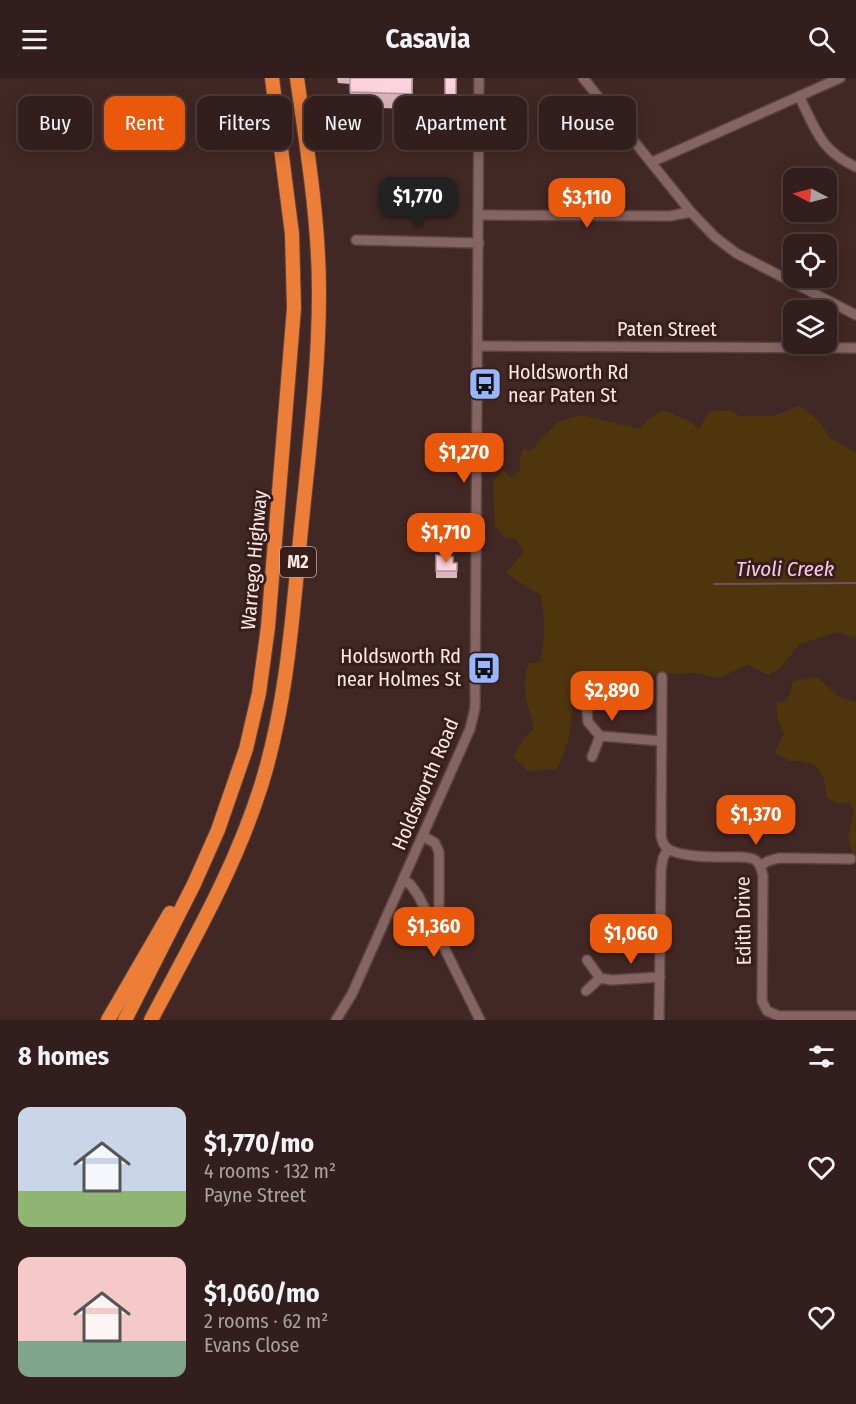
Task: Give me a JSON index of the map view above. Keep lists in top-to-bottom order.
{
  "streets": {
    "highway": ["Warrego Highway", "M2"],
    "street": ["Paten Street", "Holdsworth Road", "Edith Drive"]
  },
  "crossings": [
    ["Paten Street", "Holdsworth Road"]
  ],
  "water": ["Tivoli Creek"],
  "places": {
    "bus stop": ["Holdsworth Rd near Paten St", "Holdsworth Rd near Holmes St"]
  },
  "north": "left",
  "page": {
    "header": "Casavia",
    "chip": [
      "Buy",
      "Rent",
      "Filters",
      "New",
      "Apartment",
      "House"
    ],
    "price": [
      "$1,770",
      "$3,110",
      "$1,270",
      "$1,710",
      "$2,890",
      "$1,370",
      "$1,360",
      "$1,060"
    ],
    "heading": "8 homes",
    "list": [
      {
        "name": "$1,770/mo",
        "note": "4 rooms · 132 m² · Payne Street"
      },
      {
        "name": "$1,060/mo",
        "note": "2 rooms · 62 m² · Evans Close"
      }
    ]
  }
}
